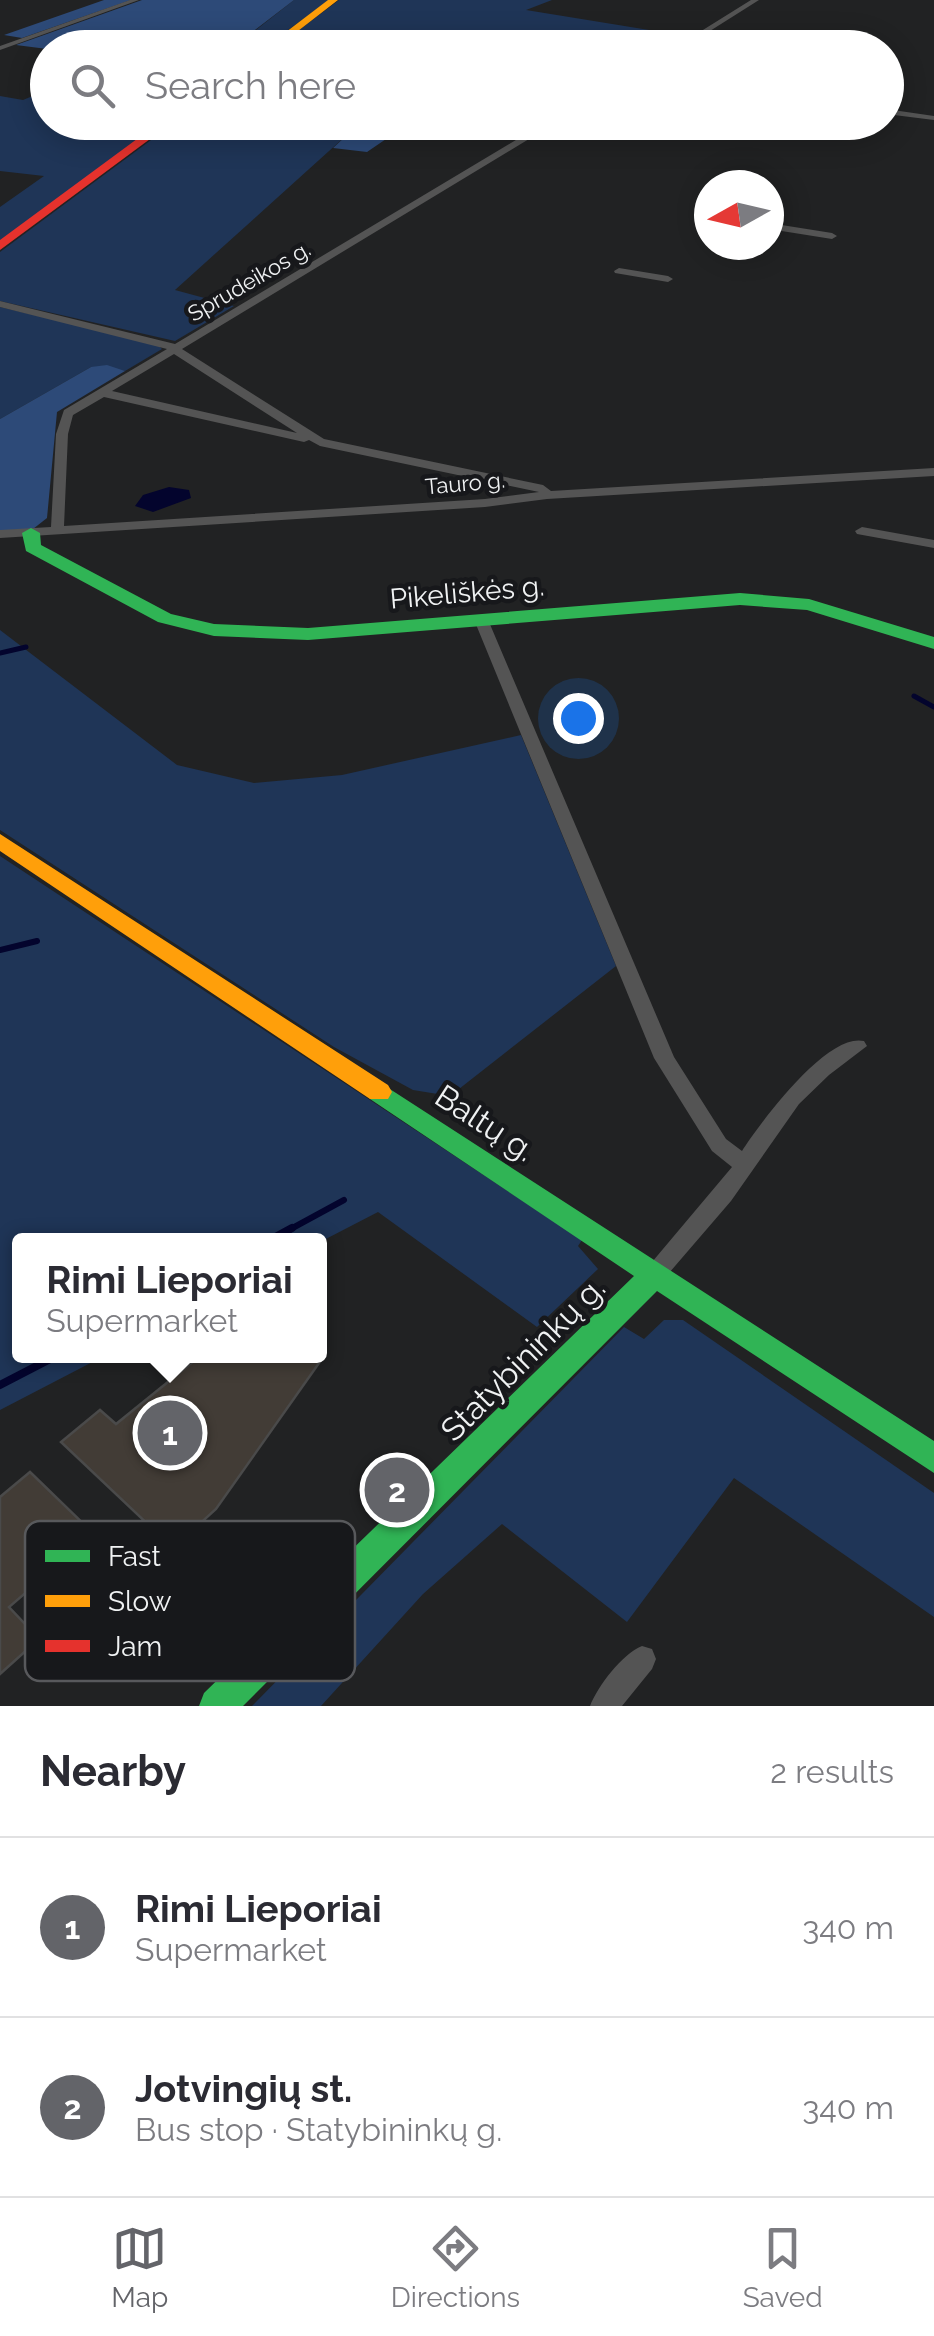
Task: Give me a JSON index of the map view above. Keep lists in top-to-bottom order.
{
  "streets": {
    "main road": ["Pikeliškės g.", "Baltų g.", "Statybininkų g."],
    "street": ["Sprudeikos g.", "Tauro g."]
  },
  "crossings": [
    ["Sprudeikos g.", "Tauro g."],
    ["Tauro g.", "Pikeliškės g."],
    ["Baltų g.", "Statybininkų g."]
  ],
  "legend": ["Fast", "Slow", "Jam"],
  "north": "left",
  "page": {
    "search": "Search here",
    "popup": ["Rimi Lieporiai", "Supermarket"],
    "pins": ["1", "2"],
    "heading": ["Nearby", "2 results"],
    "list": [
      {
        "mark": "1",
        "name": "Rimi Lieporiai",
        "note": "Supermarket",
        "value": "340 m"
      },
      {
        "mark": "2",
        "name": "Jotvingių st.",
        "note": "Bus stop · Statybininkų g.",
        "value": "340 m"
      }
    ],
    "nav": ["Map", "Directions", "Saved"]
  }
}
